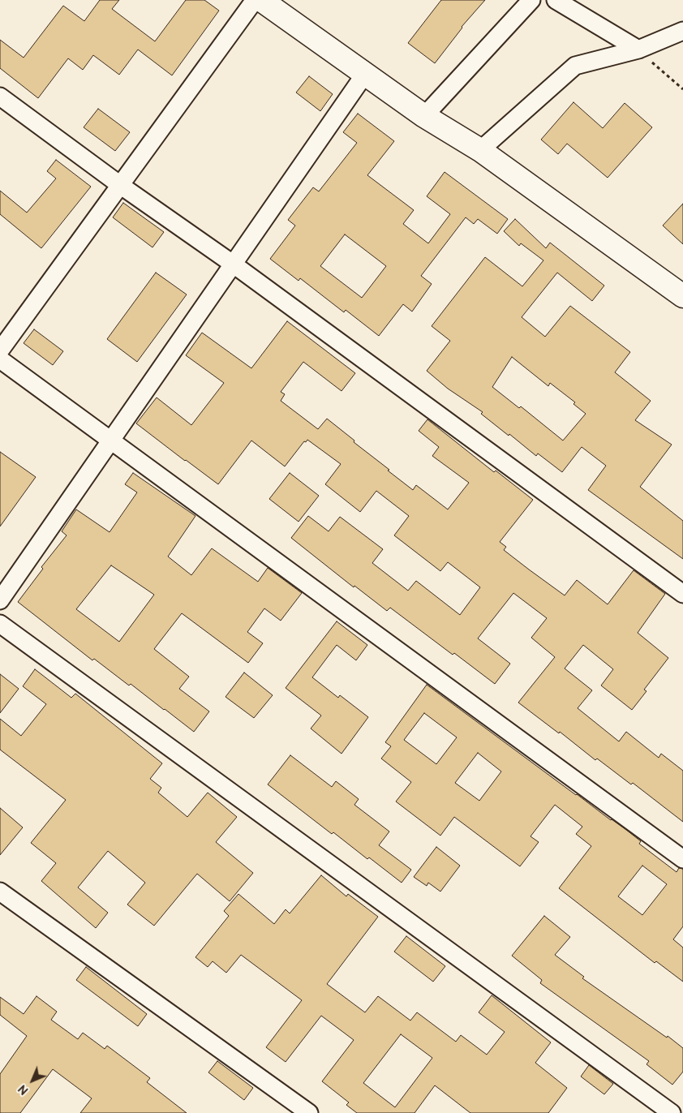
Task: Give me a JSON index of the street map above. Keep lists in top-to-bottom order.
{
  "north": "bottom left"
}
